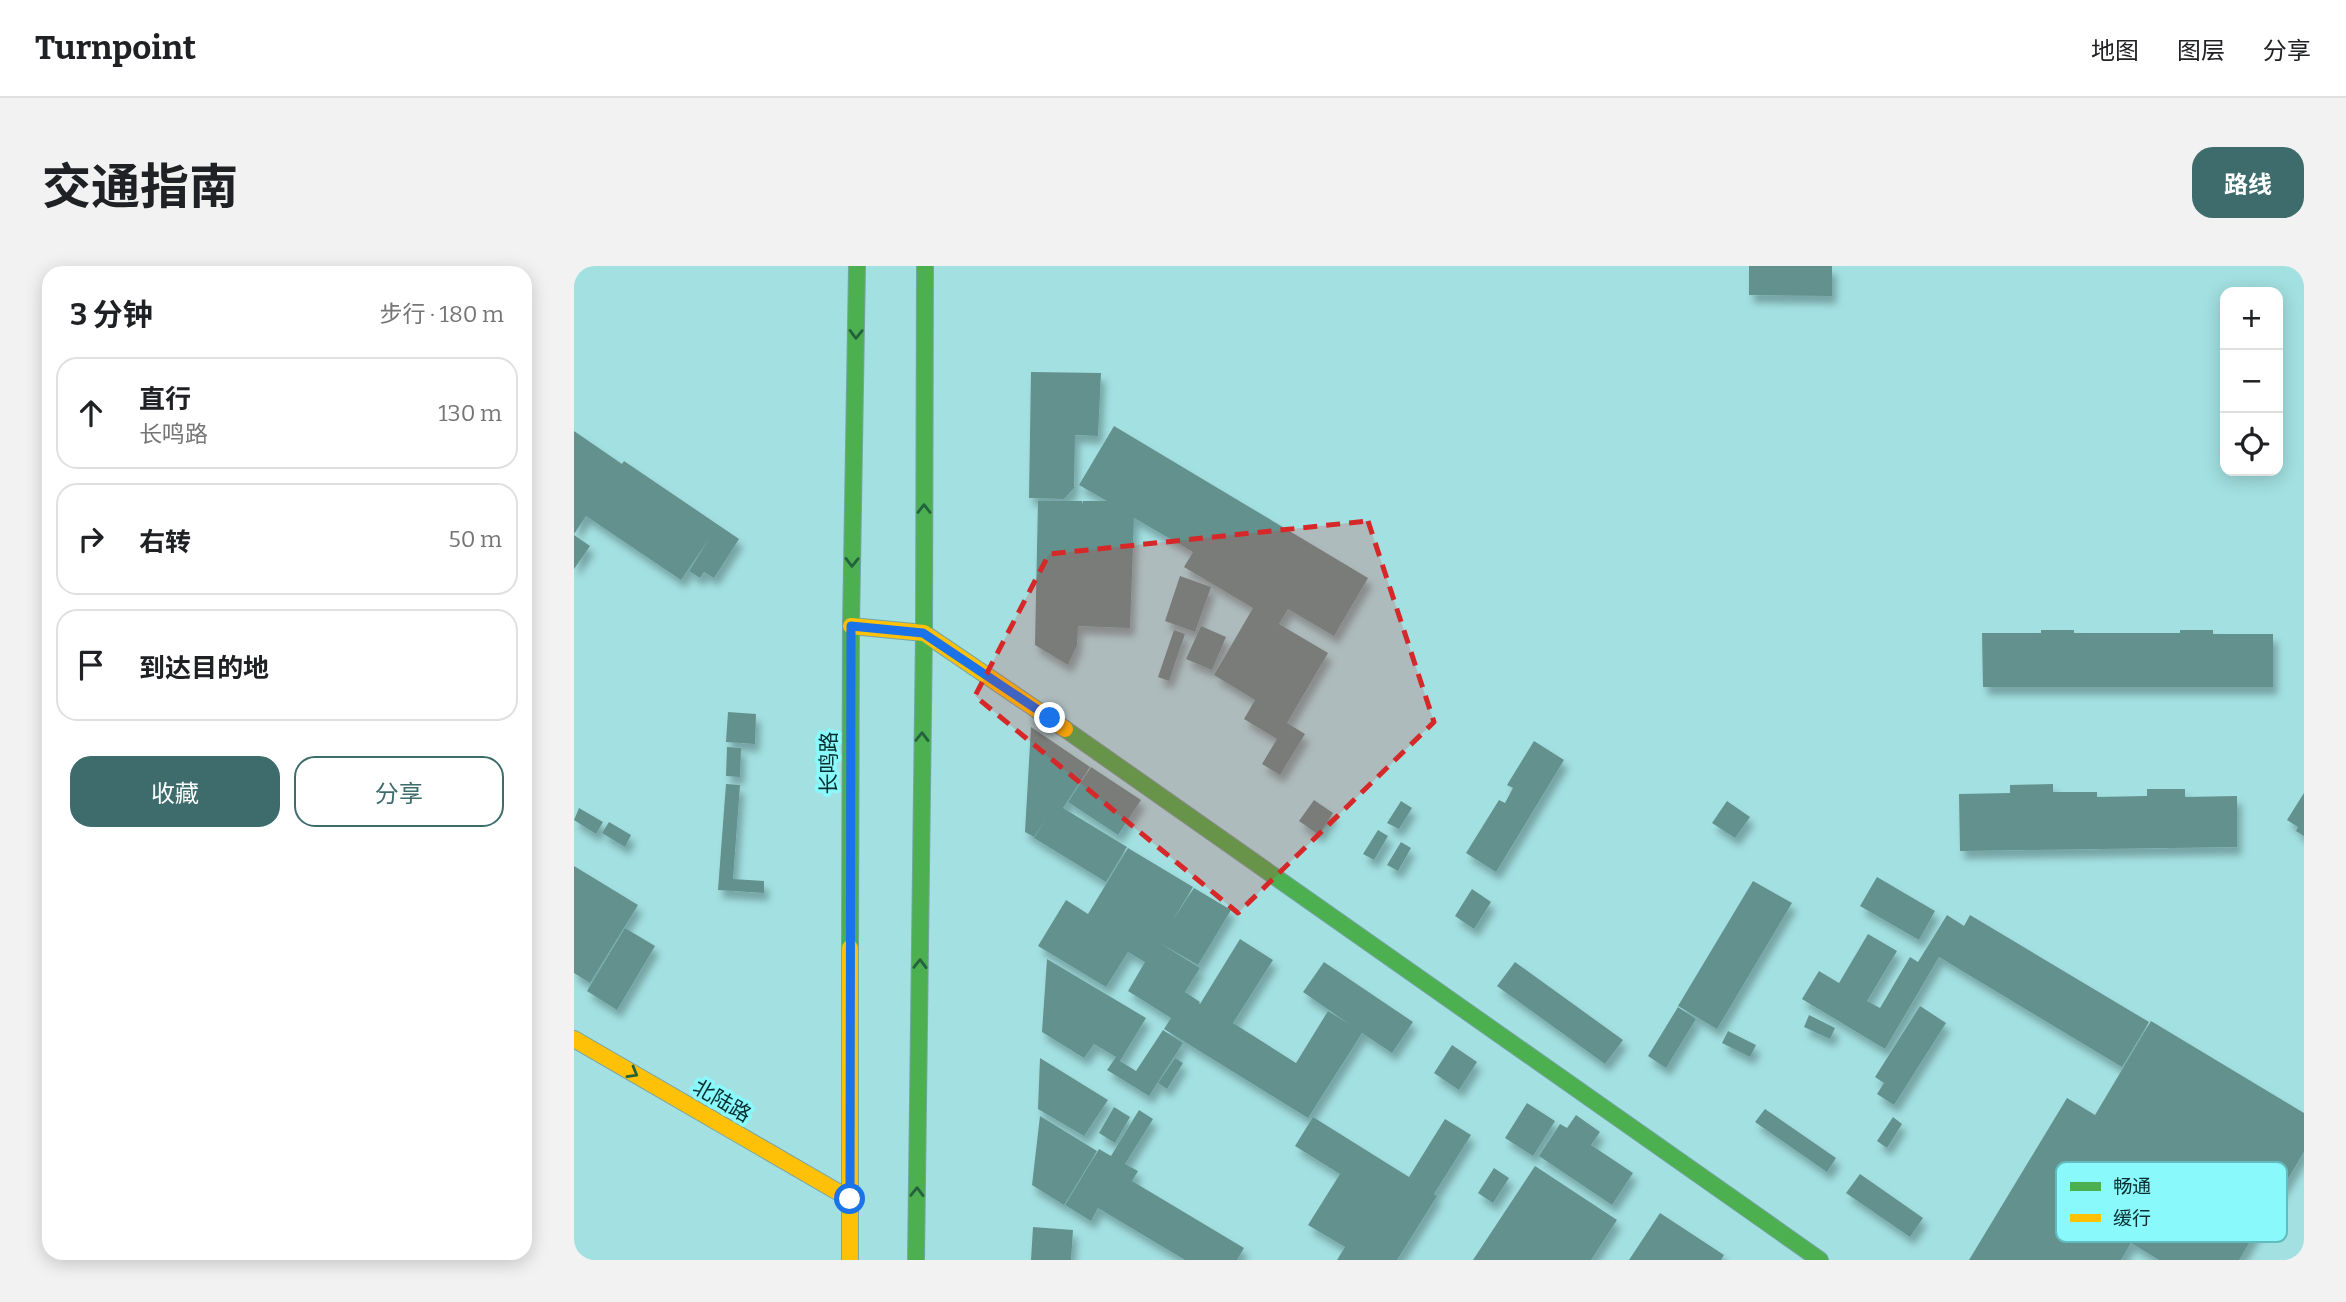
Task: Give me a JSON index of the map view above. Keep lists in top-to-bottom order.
{
  "streets": {
    "main road": ["长鸣路", "北陆路"]
  },
  "crossings": [
    ["长鸣路", "北陆路"]
  ],
  "one_way": ["北陆路"],
  "legend": ["畅通", "缓行"],
  "page": {
    "header": "Turnpoint",
    "nav": ["地图", "图层", "分享"],
    "title": "交通指南",
    "buttons": [
      "路线",
      ["收藏", "分享"]
    ],
    "heading": ["3 分钟", "步行 · 180 m"],
    "map_buttons": ["+", "−"],
    "list": [
      ["直行", "长鸣路", "130 m"],
      ["右转", "50 m"],
      "到达目的地"
    ]
  }
}
